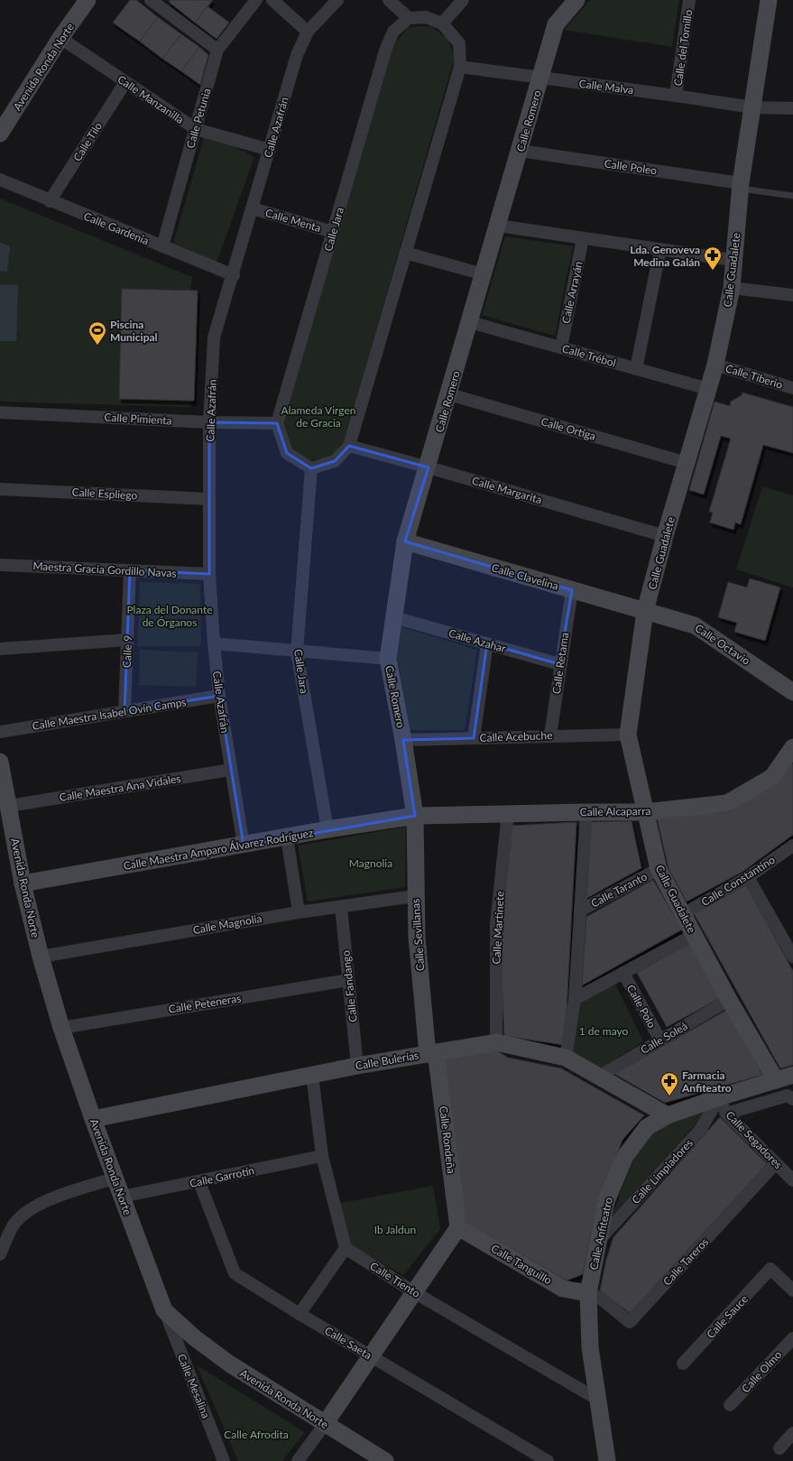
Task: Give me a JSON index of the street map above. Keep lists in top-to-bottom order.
{
  "streets": {
    "street": [
      "Calle del Tomillo",
      "Avenida Ronda Norte",
      "Calle Malva",
      "Calle Manzanilla",
      "Calle Petunia",
      "Calle Romero",
      "Calle Azafrán",
      "Calle Tilo",
      "Calle Poleo",
      "Calle Menta",
      "Calle Gardenia",
      "Calle Jara",
      "Calle Guadalete",
      "Calle Arrayán",
      "Calle Trébol",
      "Calle Tiberio",
      "Calle Pimienta",
      "Calle Ortiga",
      "Calle Margarita",
      "Calle Espliego",
      "Maestra Gracia Gordillo Navas",
      "Calle Clavelina",
      "Calle Azahar",
      "Calle Octavio",
      "Calle 9",
      "Calle Retama",
      "Calle Maestra Isabel Ovín Camps",
      "Calle Acebuche",
      "Calle Maestra Ana Vidales",
      "Calle Alcaparra",
      "Calle Maestra Amparo Álvarez Rodríguez",
      "Calle Constantino",
      "Calle Taranto",
      "Calle Magnolia",
      "Calle Martinete",
      "Calle Sevillanas",
      "Calle Fandango",
      "Calle Peteneras",
      "Calle Polo",
      "Calle Soleá",
      "Calle Bulerías",
      "Calle Rondeña",
      "Calle Segadores",
      "Calle Limpiadores",
      "Calle Garrotín",
      "Calle Anfiteatro",
      "Calle Tareros",
      "Calle Tanguillo",
      "Calle Tiento",
      "Calle Sauce",
      "Calle Saeta",
      "Calle Olmo",
      "Calle Mesalina"
    ]
  },
  "crossings": [
    ["Calle del Tomillo", "Calle Malva"],
    ["Avenida Ronda Norte", "Calle Manzanilla"],
    ["Avenida Ronda Norte", "Calle Maestra Ana Vidales"],
    ["Avenida Ronda Norte", "Calle Maestra Amparo Álvarez Rodríguez"],
    ["Avenida Ronda Norte", "Calle Magnolia"],
    ["Avenida Ronda Norte", "Calle Peteneras"],
    ["Avenida Ronda Norte", "Calle Bulerías"],
    ["Avenida Ronda Norte", "Calle Garrotín"],
    ["Avenida Ronda Norte", "Calle Mesalina"],
    ["Calle Malva", "Calle Romero"],
    ["Calle Malva", "Calle Guadalete"],
    ["Calle Manzanilla", "Calle Petunia"],
    ["Calle Manzanilla", "Calle Azafrán"],
    ["Calle Manzanilla", "Calle Tilo"],
    ["Calle Petunia", "Calle Gardenia"],
    ["Calle Romero", "Calle Poleo"],
    ["Calle Romero", "Calle Trébol"],
    ["Calle Romero", "Calle Ortiga"],
    ["Calle Romero", "Calle Margarita"],
    ["Calle Romero", "Calle Clavelina"],
    ["Calle Romero", "Calle Azahar"],
    ["Calle Romero", "Calle Acebuche"],
    ["Calle Romero", "Calle Alcaparra"],
    ["Calle Romero", "Calle Maestra Amparo Álvarez Rodríguez"],
    ["Calle Romero", "Calle Sevillanas"],
    ["Calle Azafrán", "Calle Menta"],
    ["Calle Azafrán", "Calle Gardenia"],
    ["Calle Azafrán", "Calle Pimienta"],
    ["Calle Azafrán", "Calle Espliego"],
    ["Calle Azafrán", "Maestra Gracia Gordillo Navas"],
    ["Calle Azafrán", "Calle Maestra Isabel Ovín Camps"],
    ["Calle Azafrán", "Calle Maestra Ana Vidales"],
    ["Calle Azafrán", "Calle Maestra Amparo Álvarez Rodríguez"],
    ["Calle Tilo", "Calle Gardenia"],
    ["Calle Poleo", "Calle Guadalete"],
    ["Calle Menta", "Calle Jara"],
    ["Calle Jara", "Calle Pimienta"],
    ["Calle Jara", "Calle Maestra Amparo Álvarez Rodríguez"],
    ["Calle Guadalete", "Calle Trébol"],
    ["Calle Guadalete", "Calle Tiberio"],
    ["Calle Guadalete", "Calle Ortiga"],
    ["Calle Guadalete", "Calle Margarita"],
    ["Calle Guadalete", "Calle Clavelina"],
    ["Calle Guadalete", "Calle Octavio"],
    ["Calle Guadalete", "Calle Acebuche"],
    ["Calle Guadalete", "Calle Alcaparra"],
    ["Calle Guadalete", "Calle Constantino"],
    ["Calle Guadalete", "Calle Taranto"],
    ["Calle Guadalete", "Calle Soleá"],
    ["Calle Guadalete", "Calle Anfiteatro"],
    ["Calle Arrayán", "Calle Trébol"],
    ["Maestra Gracia Gordillo Navas", "Calle 9"],
    ["Calle Clavelina", "Calle Octavio"],
    ["Calle Clavelina", "Calle Retama"],
    ["Calle Azahar", "Calle Retama"],
    ["Calle 9", "Calle Maestra Isabel Ovín Camps"],
    ["Calle Retama", "Calle Acebuche"],
    ["Calle Alcaparra", "Calle Maestra Amparo Álvarez Rodríguez"],
    ["Calle Alcaparra", "Calle Martinete"],
    ["Calle Alcaparra", "Calle Sevillanas"],
    ["Calle Maestra Amparo Álvarez Rodríguez", "Calle Sevillanas"],
    ["Calle Magnolia", "Calle Sevillanas"],
    ["Calle Magnolia", "Calle Fandango"],
    ["Calle Martinete", "Calle Bulerías"],
    ["Calle Sevillanas", "Calle Bulerías"],
    ["Calle Sevillanas", "Calle Rondeña"],
    ["Calle Fandango", "Calle Peteneras"],
    ["Calle Fandango", "Calle Bulerías"],
    ["Calle Polo", "Calle Soleá"],
    ["Calle Soleá", "Calle Bulerías"],
    ["Calle Bulerías", "Calle Rondeña"],
    ["Calle Bulerías", "Calle Anfiteatro"],
    ["Calle Rondeña", "Calle Tanguillo"],
    ["Calle Segadores", "Calle Limpiadores"],
    ["Calle Segadores", "Calle Anfiteatro"],
    ["Calle Segadores", "Calle Tareros"],
    ["Calle Limpiadores", "Calle Anfiteatro"],
    ["Calle Garrotín", "Calle Saeta"],
    ["Calle Anfiteatro", "Calle Tareros"],
    ["Calle Anfiteatro", "Calle Tanguillo"],
    ["Calle Anfiteatro", "Calle Tiento"],
    ["Calle Tareros", "Calle Tanguillo"]
  ],
  "parks": [
    "Alameda Virgen de Gracia",
    "Plaza del Donante de Órganos",
    "Magnolia",
    "1 de mayo",
    "Ib Jaldun",
    "Calle Afrodita"
  ],
  "places": {
    "pharmacy": ["Lda. Genoveva Medina Galán", "Farmacia Anfiteatro"],
    "sports": ["Piscina Municipal"]
  }
}
